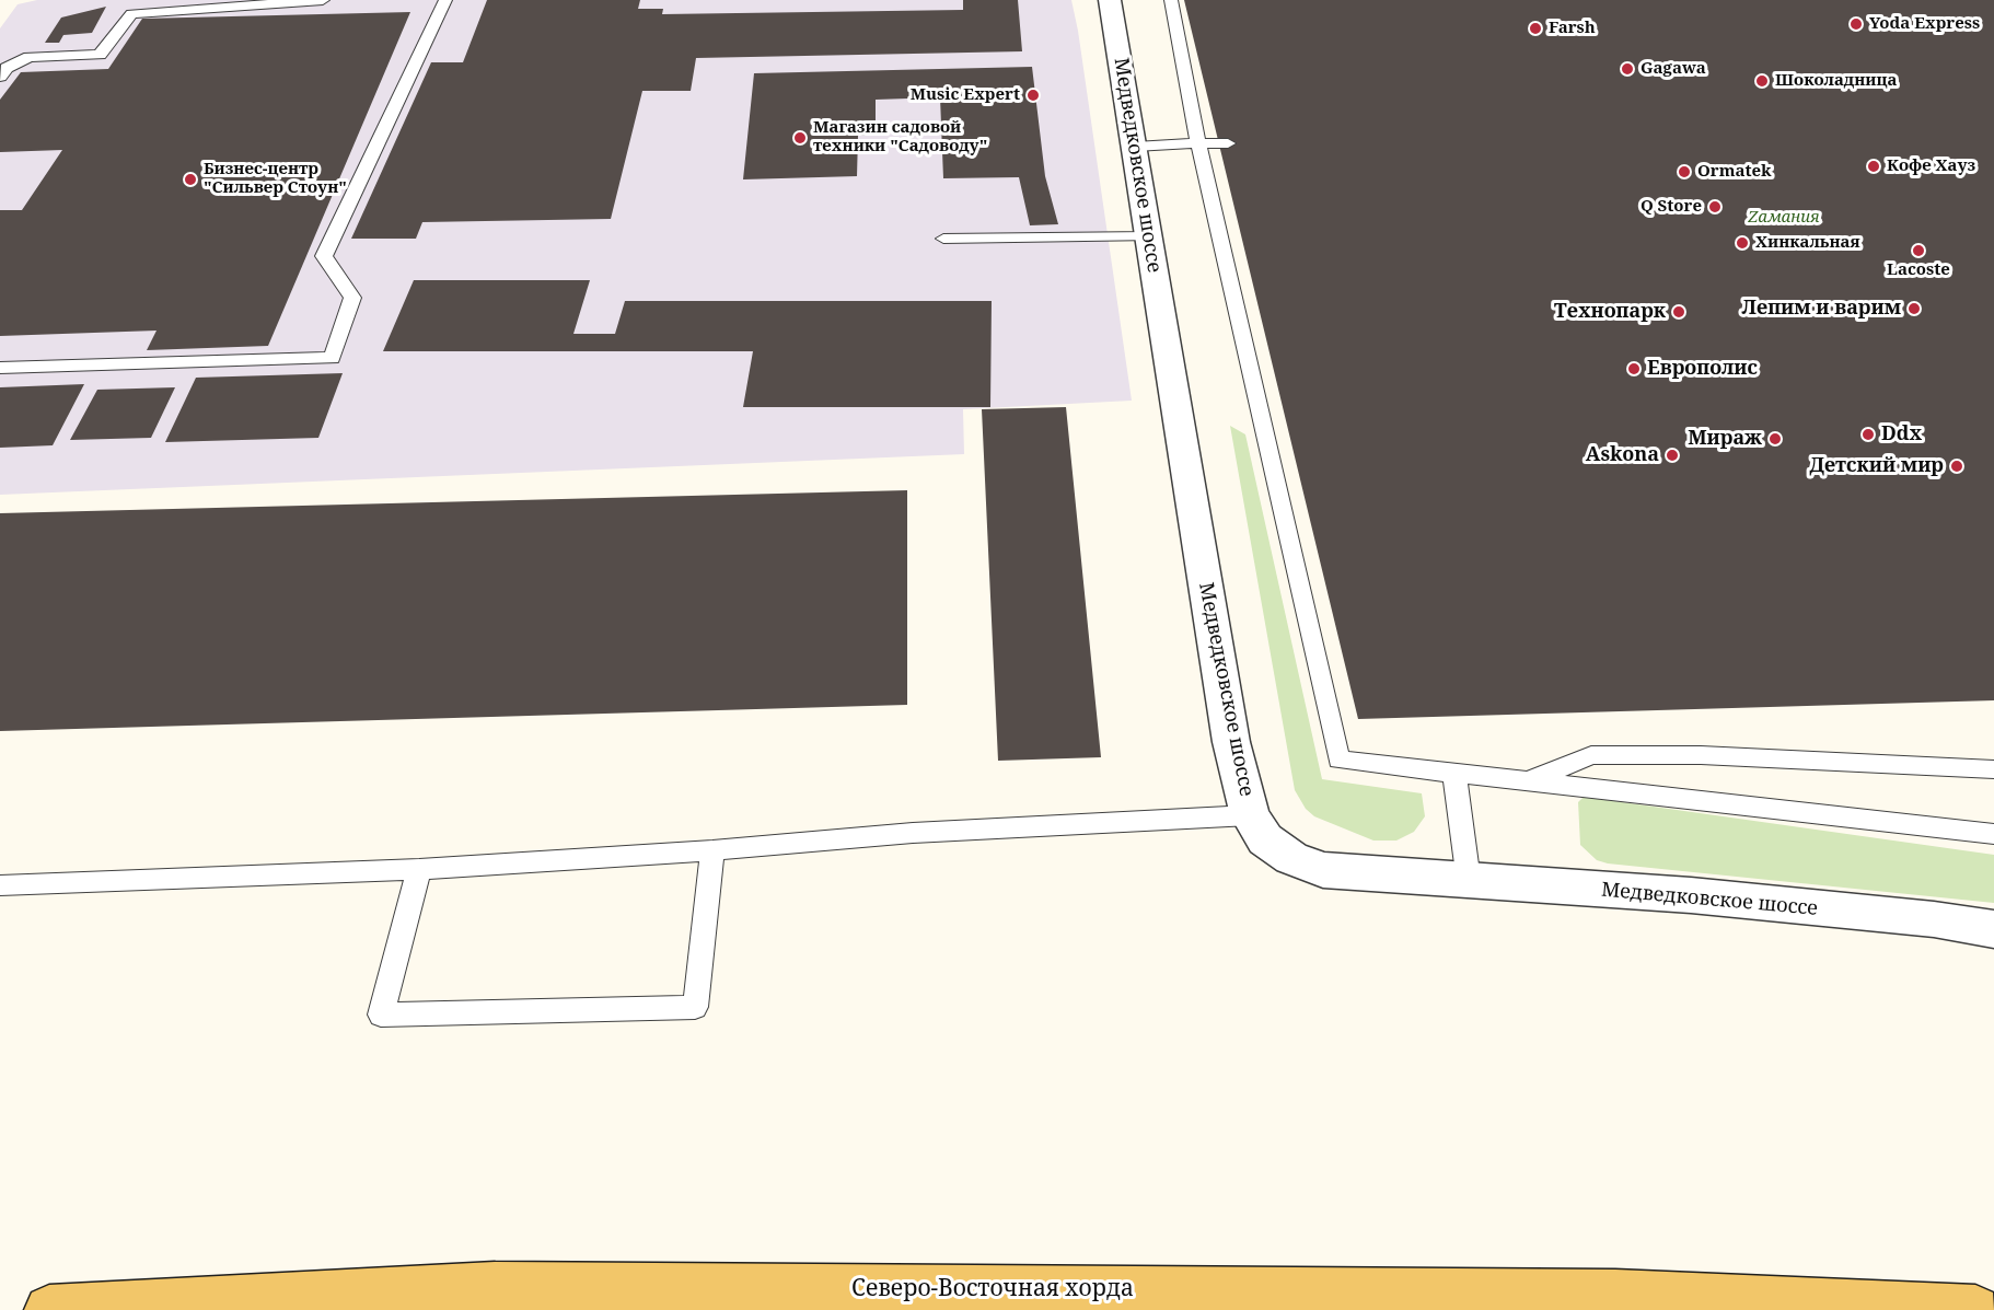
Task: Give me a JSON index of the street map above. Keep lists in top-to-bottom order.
{
  "streets": {
    "main road": ["Северо-Восточная хорда"],
    "street": ["Медведковское шоссе"]
  },
  "parks": ["Zамания"],
  "places": [
    "Yoda Express",
    "Farsh",
    "Gagawa",
    "Шоколадница",
    "Music Expert",
    "Магазин садовой техники \"Садоводу\"",
    "Кофе Хауз",
    "Ormatek",
    "Бизнес-центр \"Сильвер Стоун\"",
    "Q Store",
    "Хинкальная",
    "Lacoste",
    "Лепим и варим",
    "Технопарк",
    "Европолис",
    "Ddx",
    "Мираж",
    "Askona",
    "Детский мир"
  ]
}
